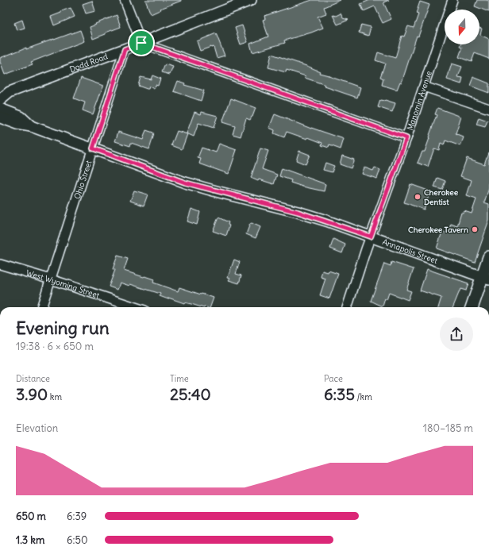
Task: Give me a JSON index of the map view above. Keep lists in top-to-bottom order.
{
  "streets": {
    "street": [
      "Dodd Road",
      "Manomin Avenue",
      "Ohio Street",
      "Annapolis Street",
      "West Wyoming Street"
    ]
  },
  "crossings": [
    ["Dodd Road", "Ohio Street"],
    ["Manomin Avenue", "Annapolis Street"],
    ["Ohio Street", "Annapolis Street"],
    ["Ohio Street", "West Wyoming Street"]
  ],
  "places": ["Cherokee Dentist", "Cherokee Tavern"],
  "north": "bottom",
  "page": {
    "heading": ["Evening run", "19:38 · 6 × 650 m"],
    "stats": [
      ["Distance", "3.90 km"],
      ["Time", "25:40"],
      ["Pace", "6:35 /km"]
    ],
    "chart": ["Elevation", "180–185 m"],
    "list": [
      {
        "name": "650 m",
        "note": "6:39"
      },
      {
        "name": "1.3 km",
        "note": "6:50"
      }
    ]
  }
}
